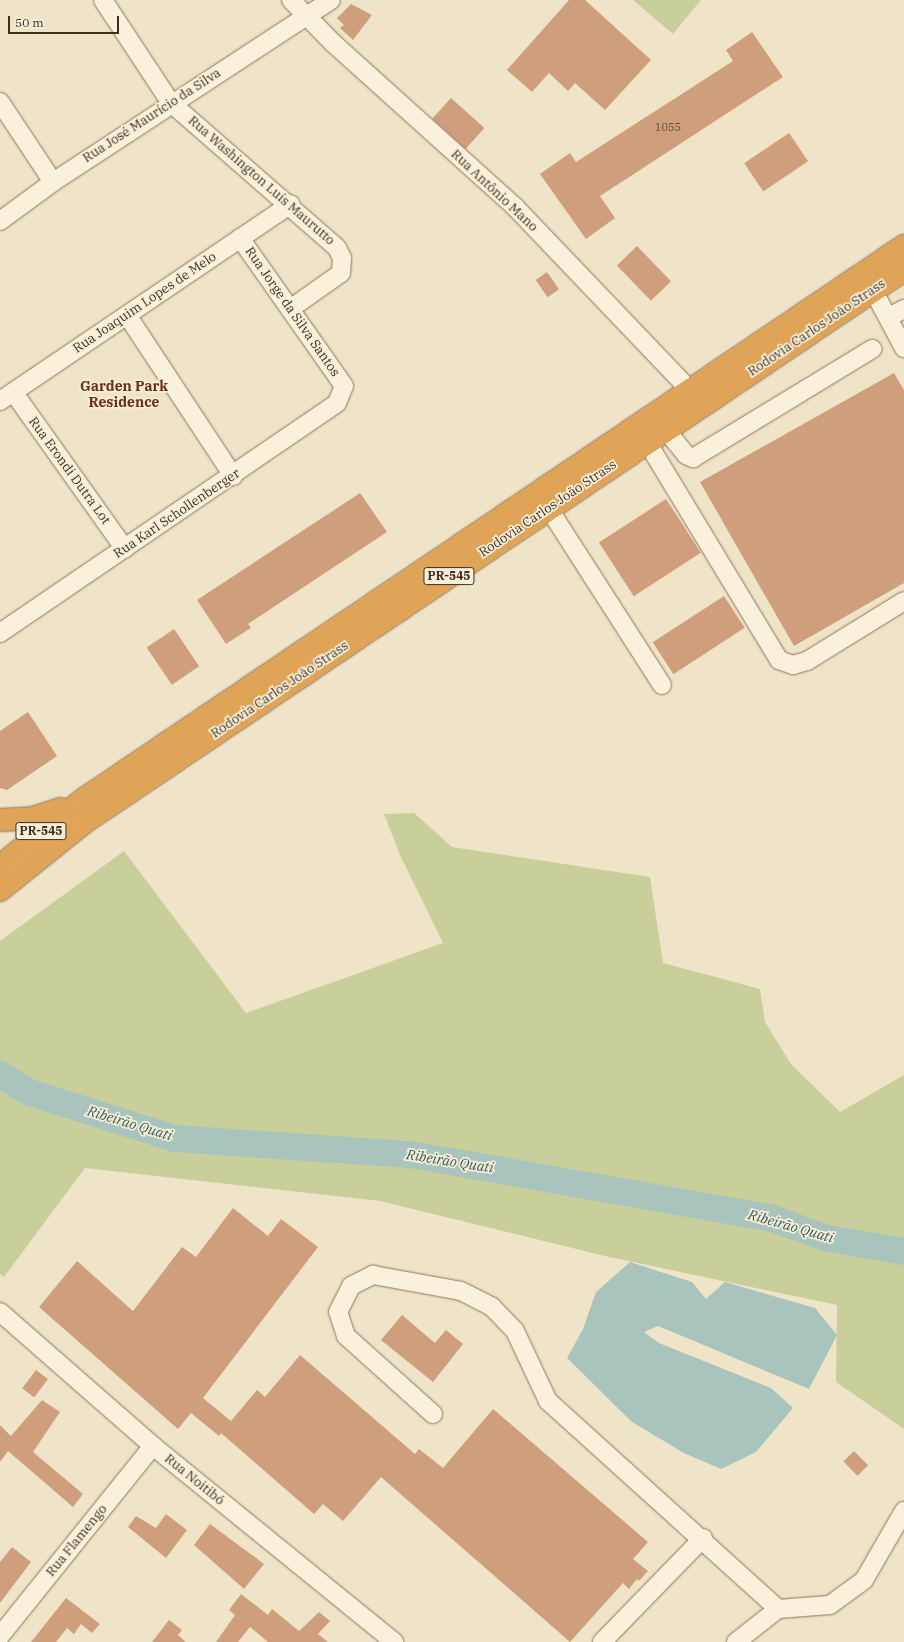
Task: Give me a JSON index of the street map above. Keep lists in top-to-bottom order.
{
  "streets": {
    "highway": ["Rodovia Carlos João Strass", "PR-545"],
    "street": [
      "Rua José Maurício da Silva",
      "Rua Washington Luís Maurutto",
      "Rua Antônio Mano",
      "Rua Joaquim Lopes de Melo",
      "Rua Jorge da Silva Santos",
      "Rua Erondi Dutra Lot",
      "Rua Karl Schollenberger",
      "Rua Noitibó",
      "Rua Flamengo"
    ]
  },
  "crossings": [
    ["Rua José Maurício da Silva", "Rua Washington Luís Maurutto"],
    ["Rua José Maurício da Silva", "Rua Antônio Mano"],
    ["Rua Washington Luís Maurutto", "Rua Joaquim Lopes de Melo"],
    ["Rua Washington Luís Maurutto", "Rua Jorge da Silva Santos"],
    ["Rua Antônio Mano", "Rodovia Carlos João Strass"],
    ["Rua Joaquim Lopes de Melo", "Rua Jorge da Silva Santos"],
    ["Rua Joaquim Lopes de Melo", "Rua Erondi Dutra Lot"],
    ["Rua Jorge da Silva Santos", "Rua Karl Schollenberger"],
    ["Rua Erondi Dutra Lot", "Rua Karl Schollenberger"],
    ["Rua Noitibó", "Rua Flamengo"]
  ],
  "districts": ["Garden Park Residence"],
  "water": ["Ribeirão Quati"],
  "house_numbers": ["1055"],
  "scale_bar": "50 m"
}
